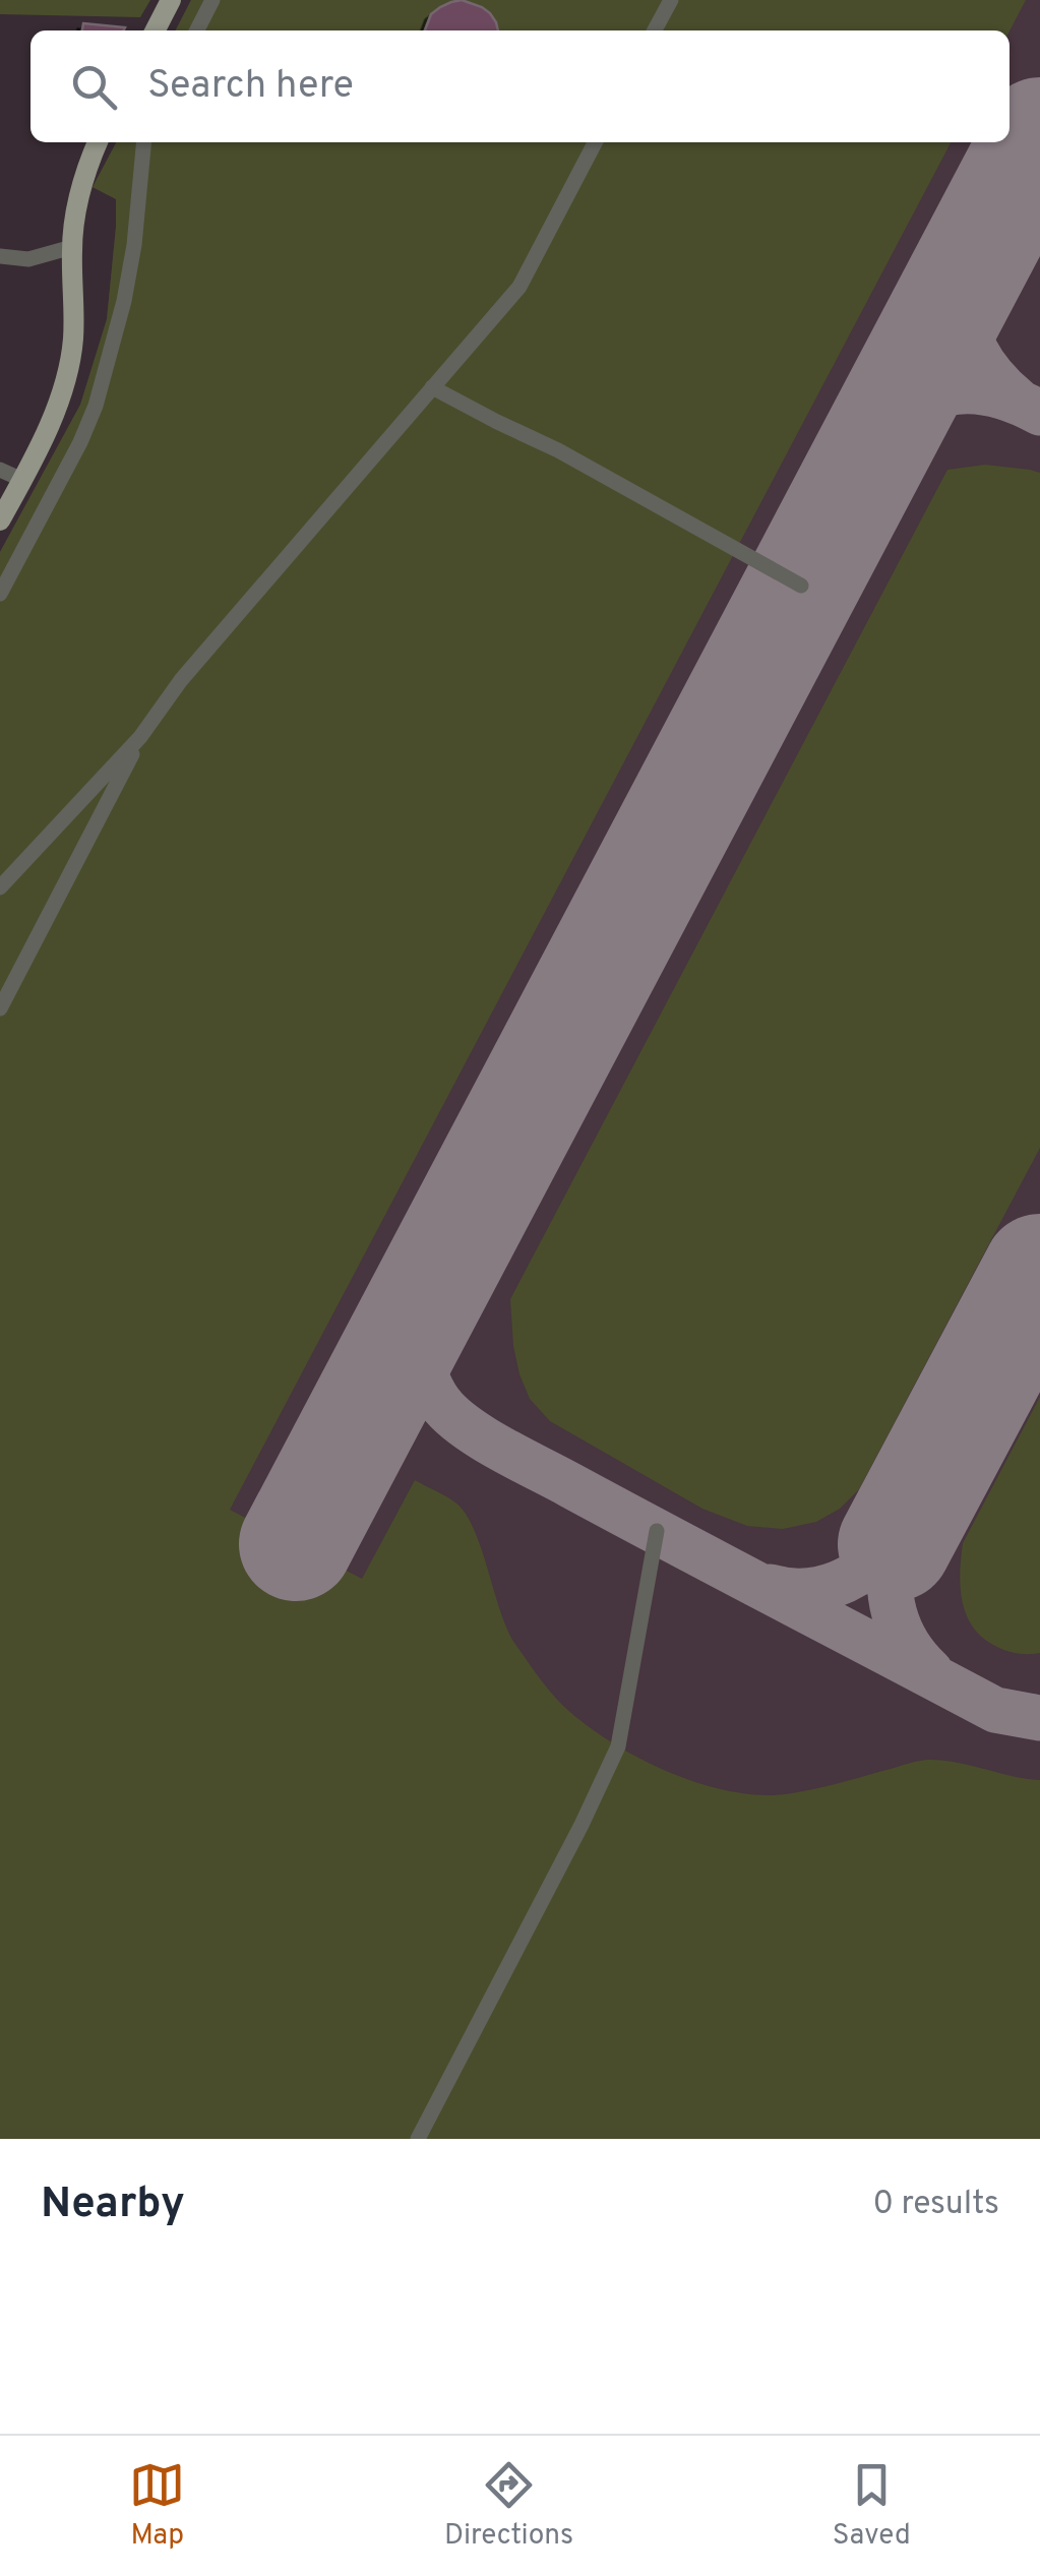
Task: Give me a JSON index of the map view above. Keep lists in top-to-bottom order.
{
  "page": {
    "search": "Search here",
    "heading": ["Nearby", "0 results"],
    "nav": ["Map", "Directions", "Saved"]
  }
}
